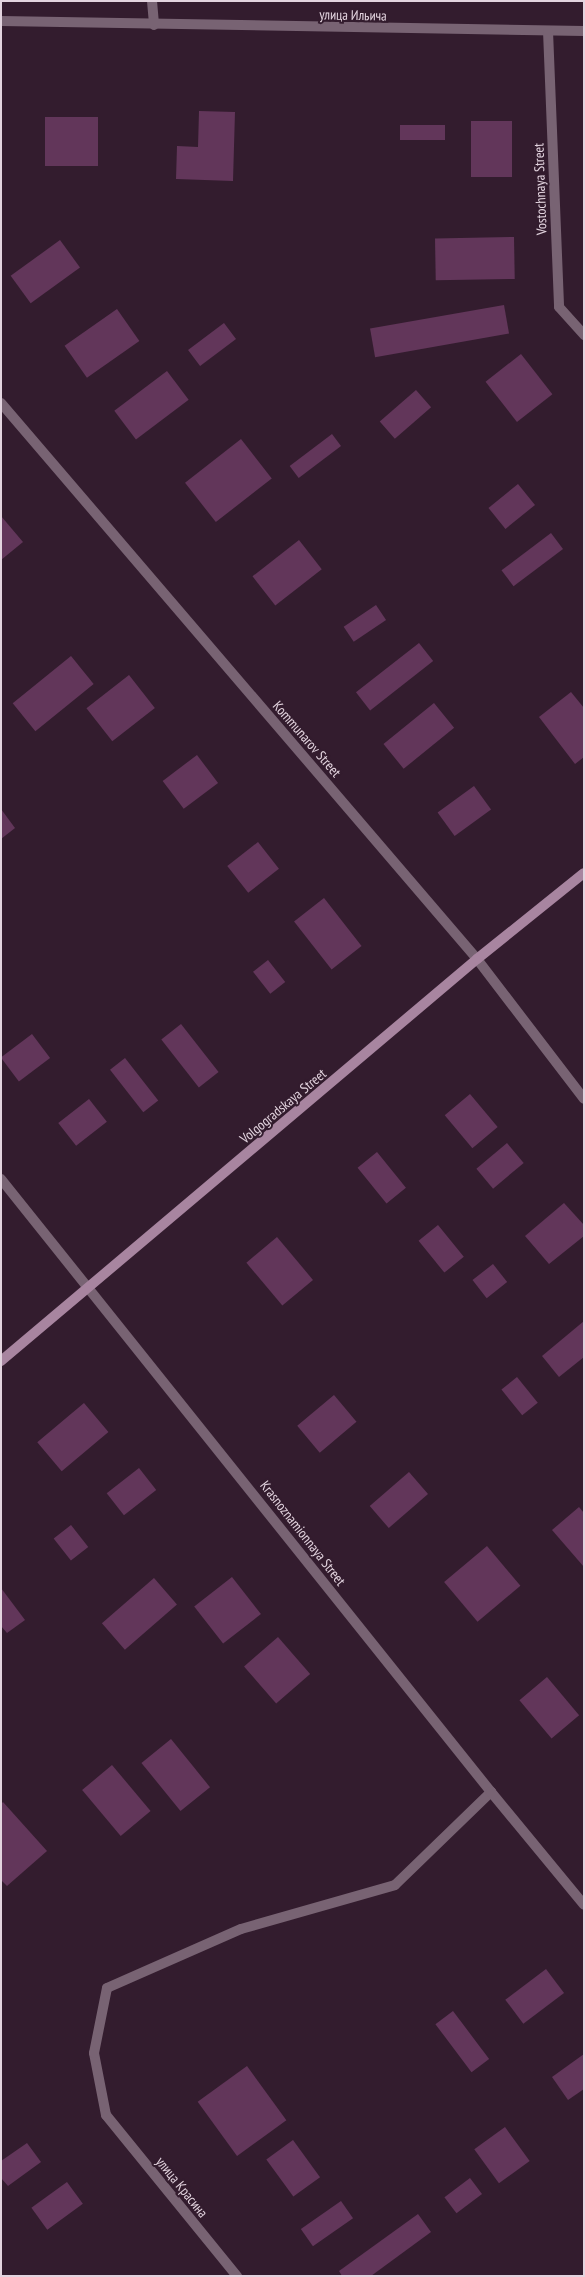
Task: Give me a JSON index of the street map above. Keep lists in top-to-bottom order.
{
  "streets": {
    "main road": ["Volgogradskaya Street"],
    "street": [
      "улица Ильича",
      "Vostochnaya Street",
      "Kommunarov Street",
      "Krasnoznamionnaya Street",
      "улица Красина"
    ]
  },
  "crossings": [
    ["улица Ильича", "Vostochnaya Street"],
    ["Kommunarov Street", "Volgogradskaya Street"],
    ["Volgogradskaya Street", "Krasnoznamionnaya Street"],
    ["Krasnoznamionnaya Street", "улица Красина"]
  ]
}
